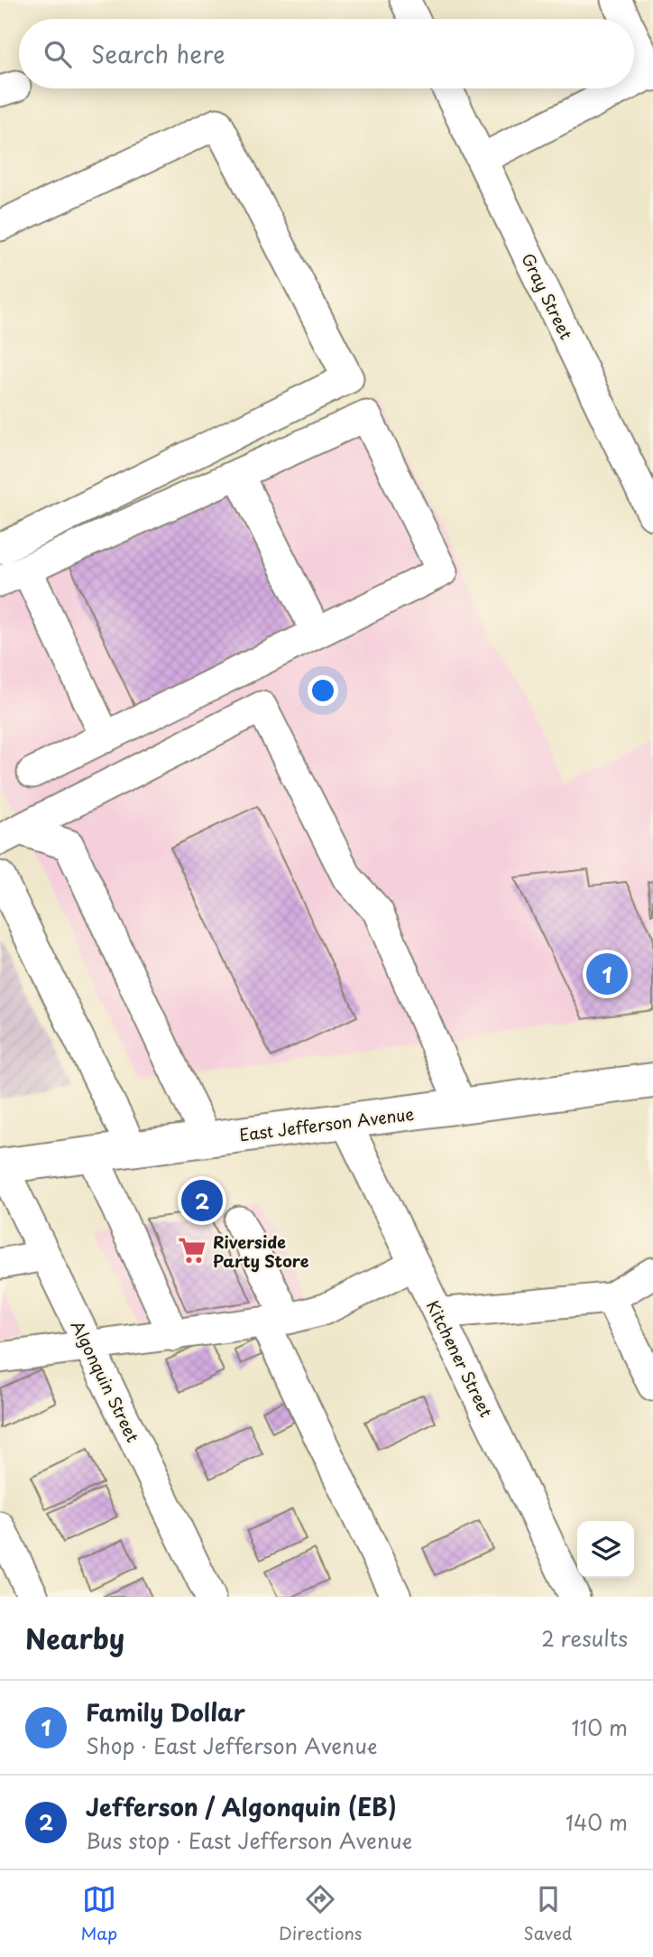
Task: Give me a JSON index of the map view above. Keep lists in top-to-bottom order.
{
  "streets": {
    "main road": ["East Jefferson Avenue"],
    "street": ["Gray Street", "Kitchener Street", "Algonquin Street"]
  },
  "crossings": [
    ["East Jefferson Avenue", "Kitchener Street"],
    ["East Jefferson Avenue", "Algonquin Street"]
  ],
  "places": {
    "supermarket": ["Riverside Party Store"]
  },
  "page": {
    "search": "Search here",
    "pins": ["1", "2"],
    "heading": ["Nearby", "2 results"],
    "list": [
      {
        "mark": "1",
        "name": "Family Dollar",
        "note": "Shop · East Jefferson Avenue",
        "value": "110 m"
      },
      {
        "mark": "2",
        "name": "Jefferson / Algonquin (EB)",
        "note": "Bus stop · East Jefferson Avenue",
        "value": "140 m"
      }
    ],
    "nav": ["Map", "Directions", "Saved"]
  }
}
